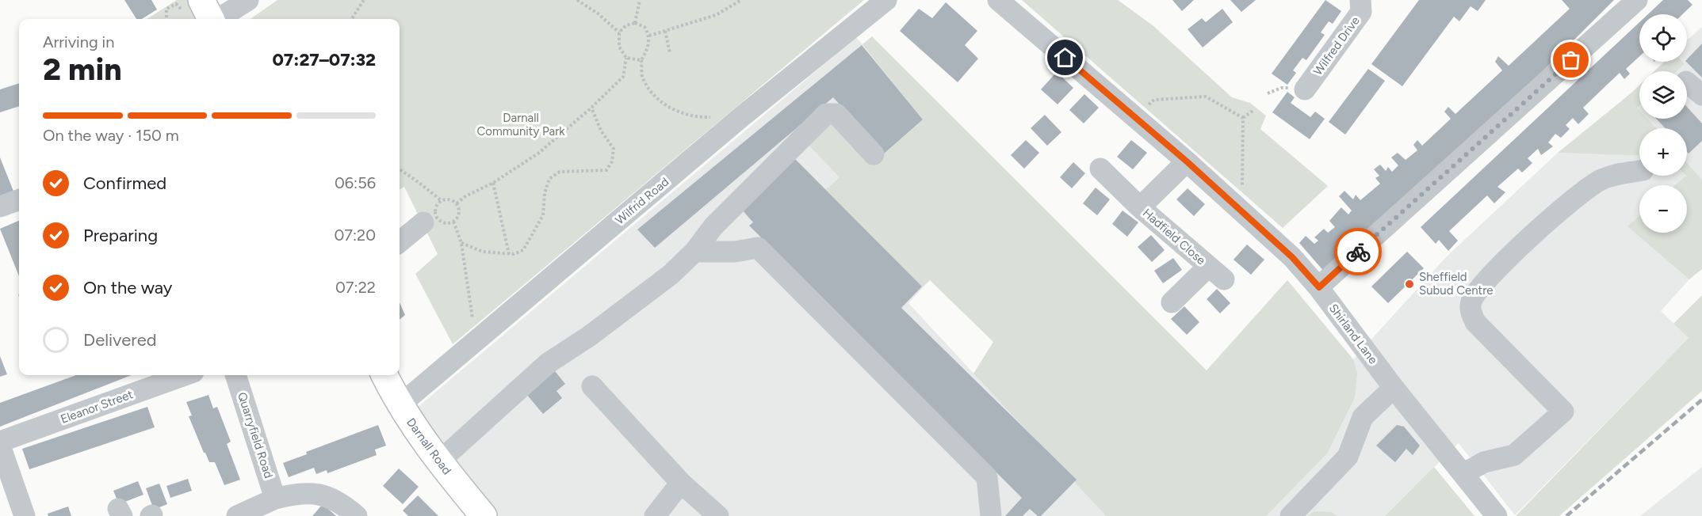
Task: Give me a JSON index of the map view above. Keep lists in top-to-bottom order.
{
  "streets": {
    "main road": ["Darnall Road"],
    "street": [
      "Wilfred Drive",
      "Wilfrid Road",
      "Hadfield Close",
      "Shirland Lane",
      "Eleanor Street",
      "Quarryfield Road"
    ]
  },
  "crossings": [
    ["Wilfrid Road", "Darnall Road"],
    ["Hadfield Close", "Shirland Lane"]
  ],
  "parks": ["Darnall Community Park"],
  "places": ["Sheffield Subud Centre"],
  "page": {
    "map_buttons": ["+", "−"],
    "heading": ["2 min", "Arriving in", "07:27–07:32"],
    "bar": "On the way · 150 m",
    "list": [
      ["Confirmed", "06:56"],
      ["Preparing", "07:20"],
      ["On the way", "07:22"],
      "Delivered"
    ]
  }
}
